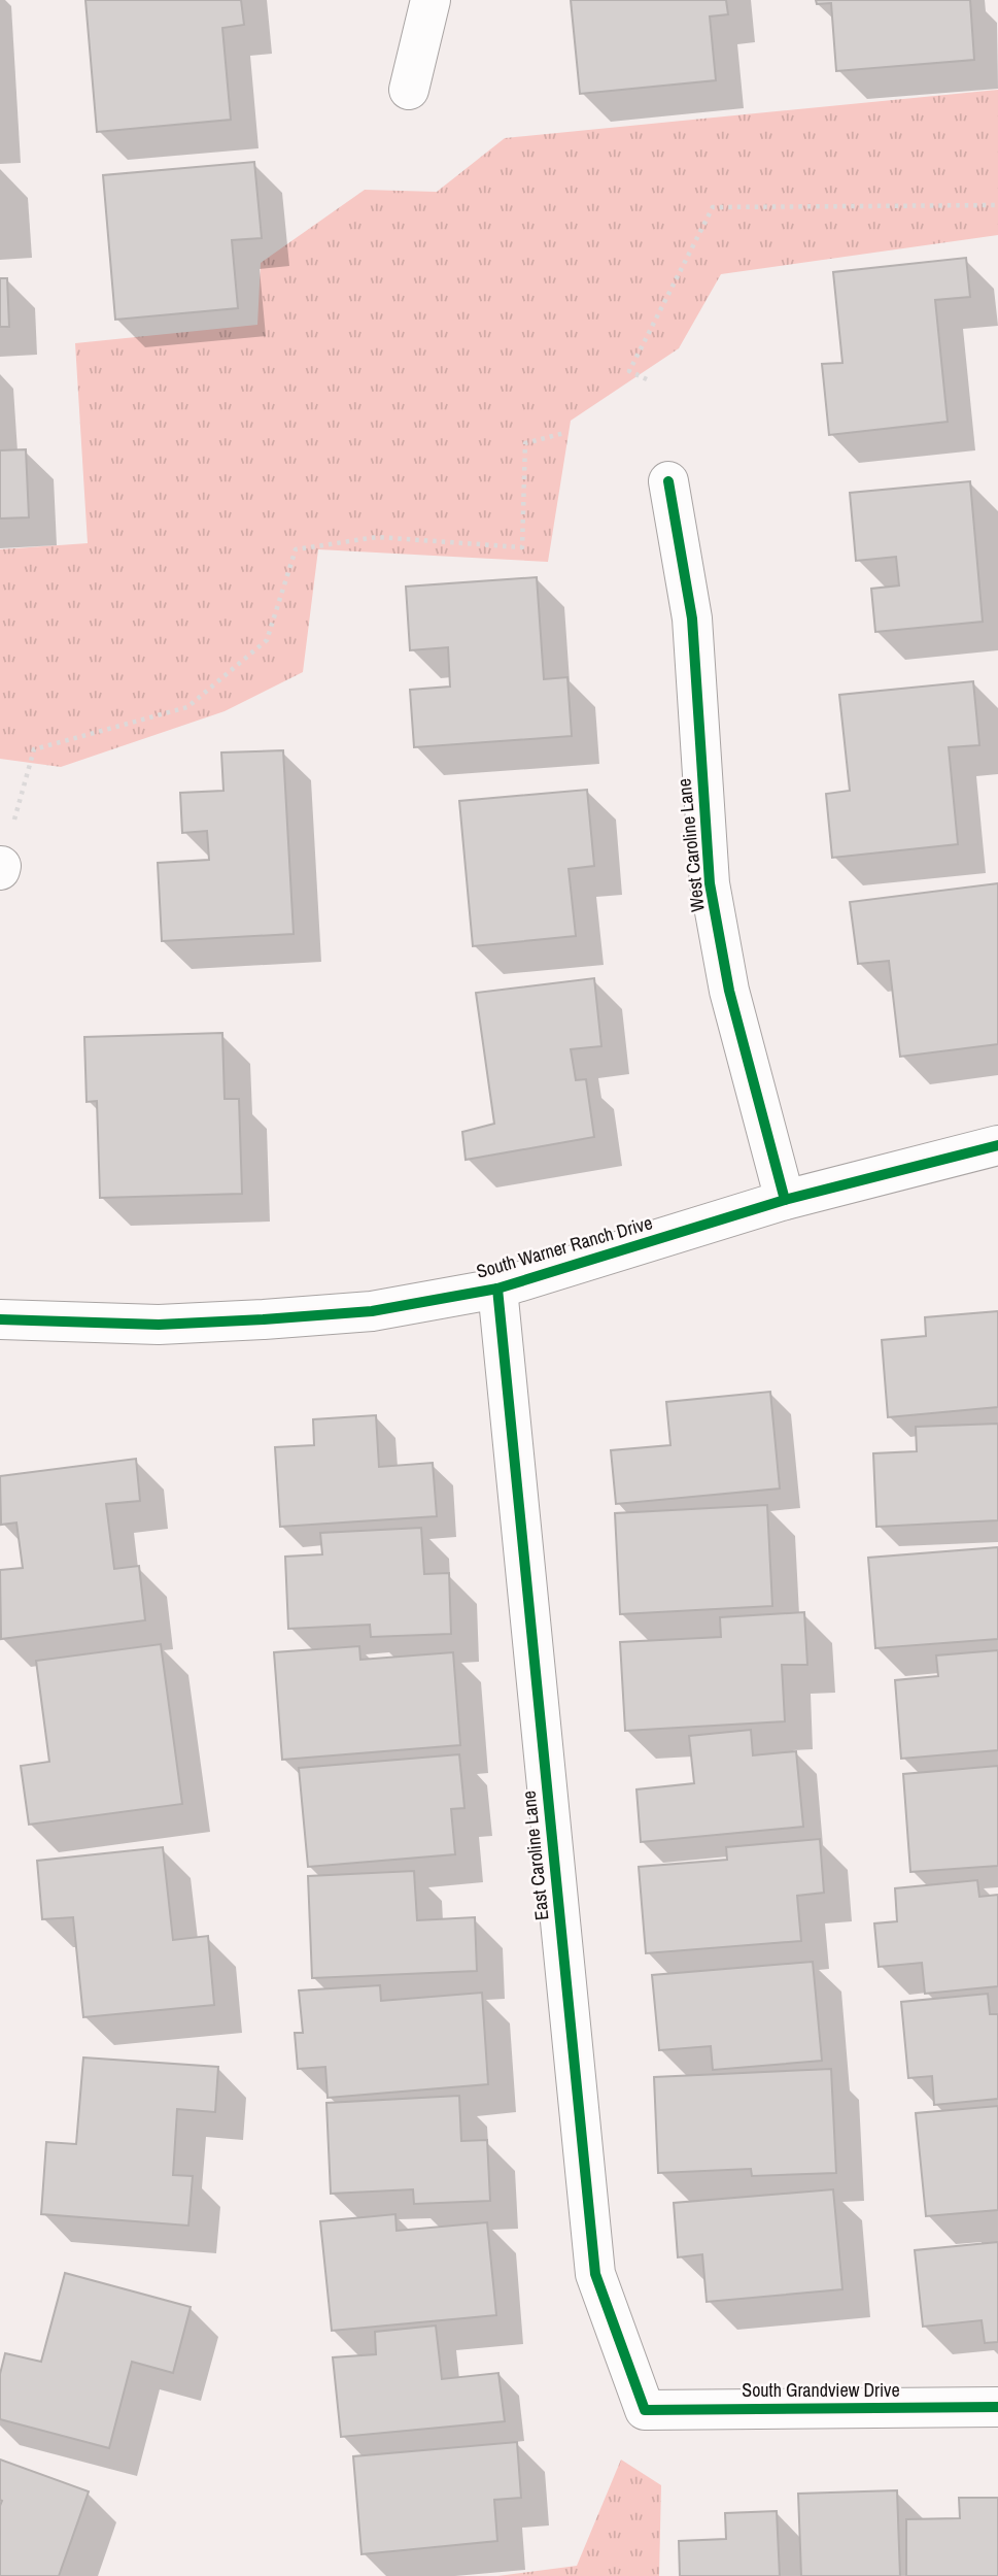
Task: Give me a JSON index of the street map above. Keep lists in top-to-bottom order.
{
  "streets": {
    "street": [
      "West Caroline Lane",
      "South Warner Ranch Drive",
      "East Caroline Lane",
      "South Grandview Drive"
    ]
  },
  "crossings": [
    ["West Caroline Lane", "South Warner Ranch Drive"],
    ["South Warner Ranch Drive", "East Caroline Lane"],
    ["East Caroline Lane", "South Grandview Drive"]
  ]
}
